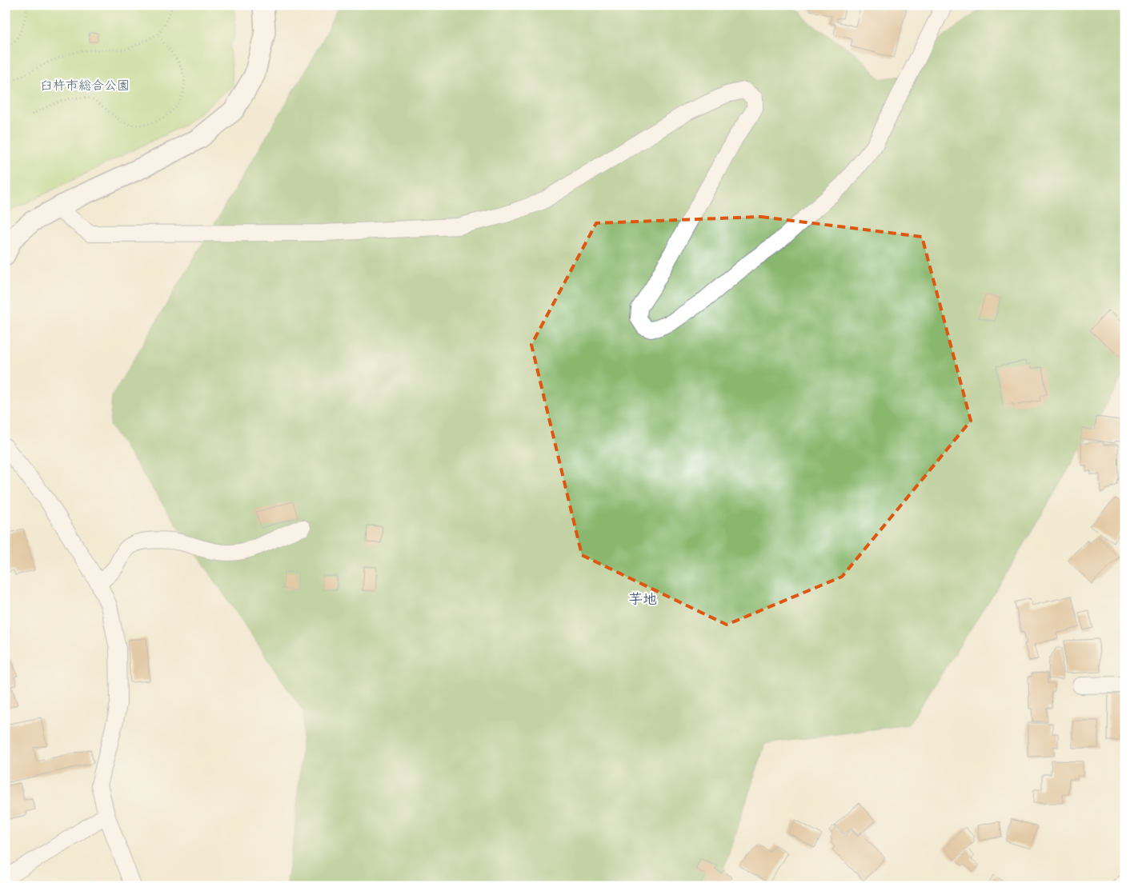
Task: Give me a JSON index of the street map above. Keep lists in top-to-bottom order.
{
  "districts": ["芋地"],
  "parks": ["臼杵市総合公園"]
}
